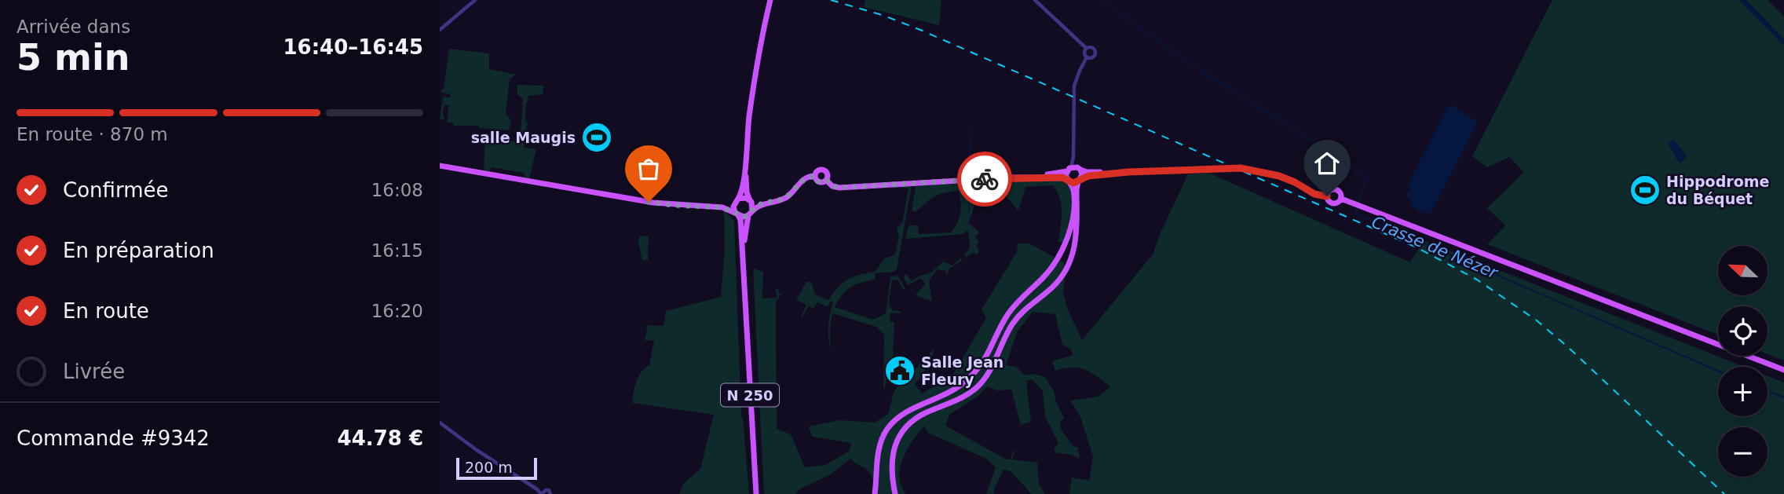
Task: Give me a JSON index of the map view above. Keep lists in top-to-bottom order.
{
  "streets": {
    "main road": ["N 250"]
  },
  "water": ["Crasse de Nézer"],
  "places": {
    "sports": ["salle Maugis", "Hippodrome du Béquet"],
    "public building": ["Salle Jean Fleury"]
  },
  "scale_bar": "200 m",
  "north": "top left",
  "page": {
    "heading": ["5 min", "Arrivée dans", "16:40–16:45"],
    "panel": ["Commande #9342", "44.78 €"],
    "bar": "En route · 870 m",
    "list": [
      ["Confirmée", "16:08"],
      ["En préparation", "16:15"],
      ["En route", "16:20"],
      "Livrée"
    ],
    "map_buttons": ["+", "−"],
    "scale": "200 m"
  }
}
